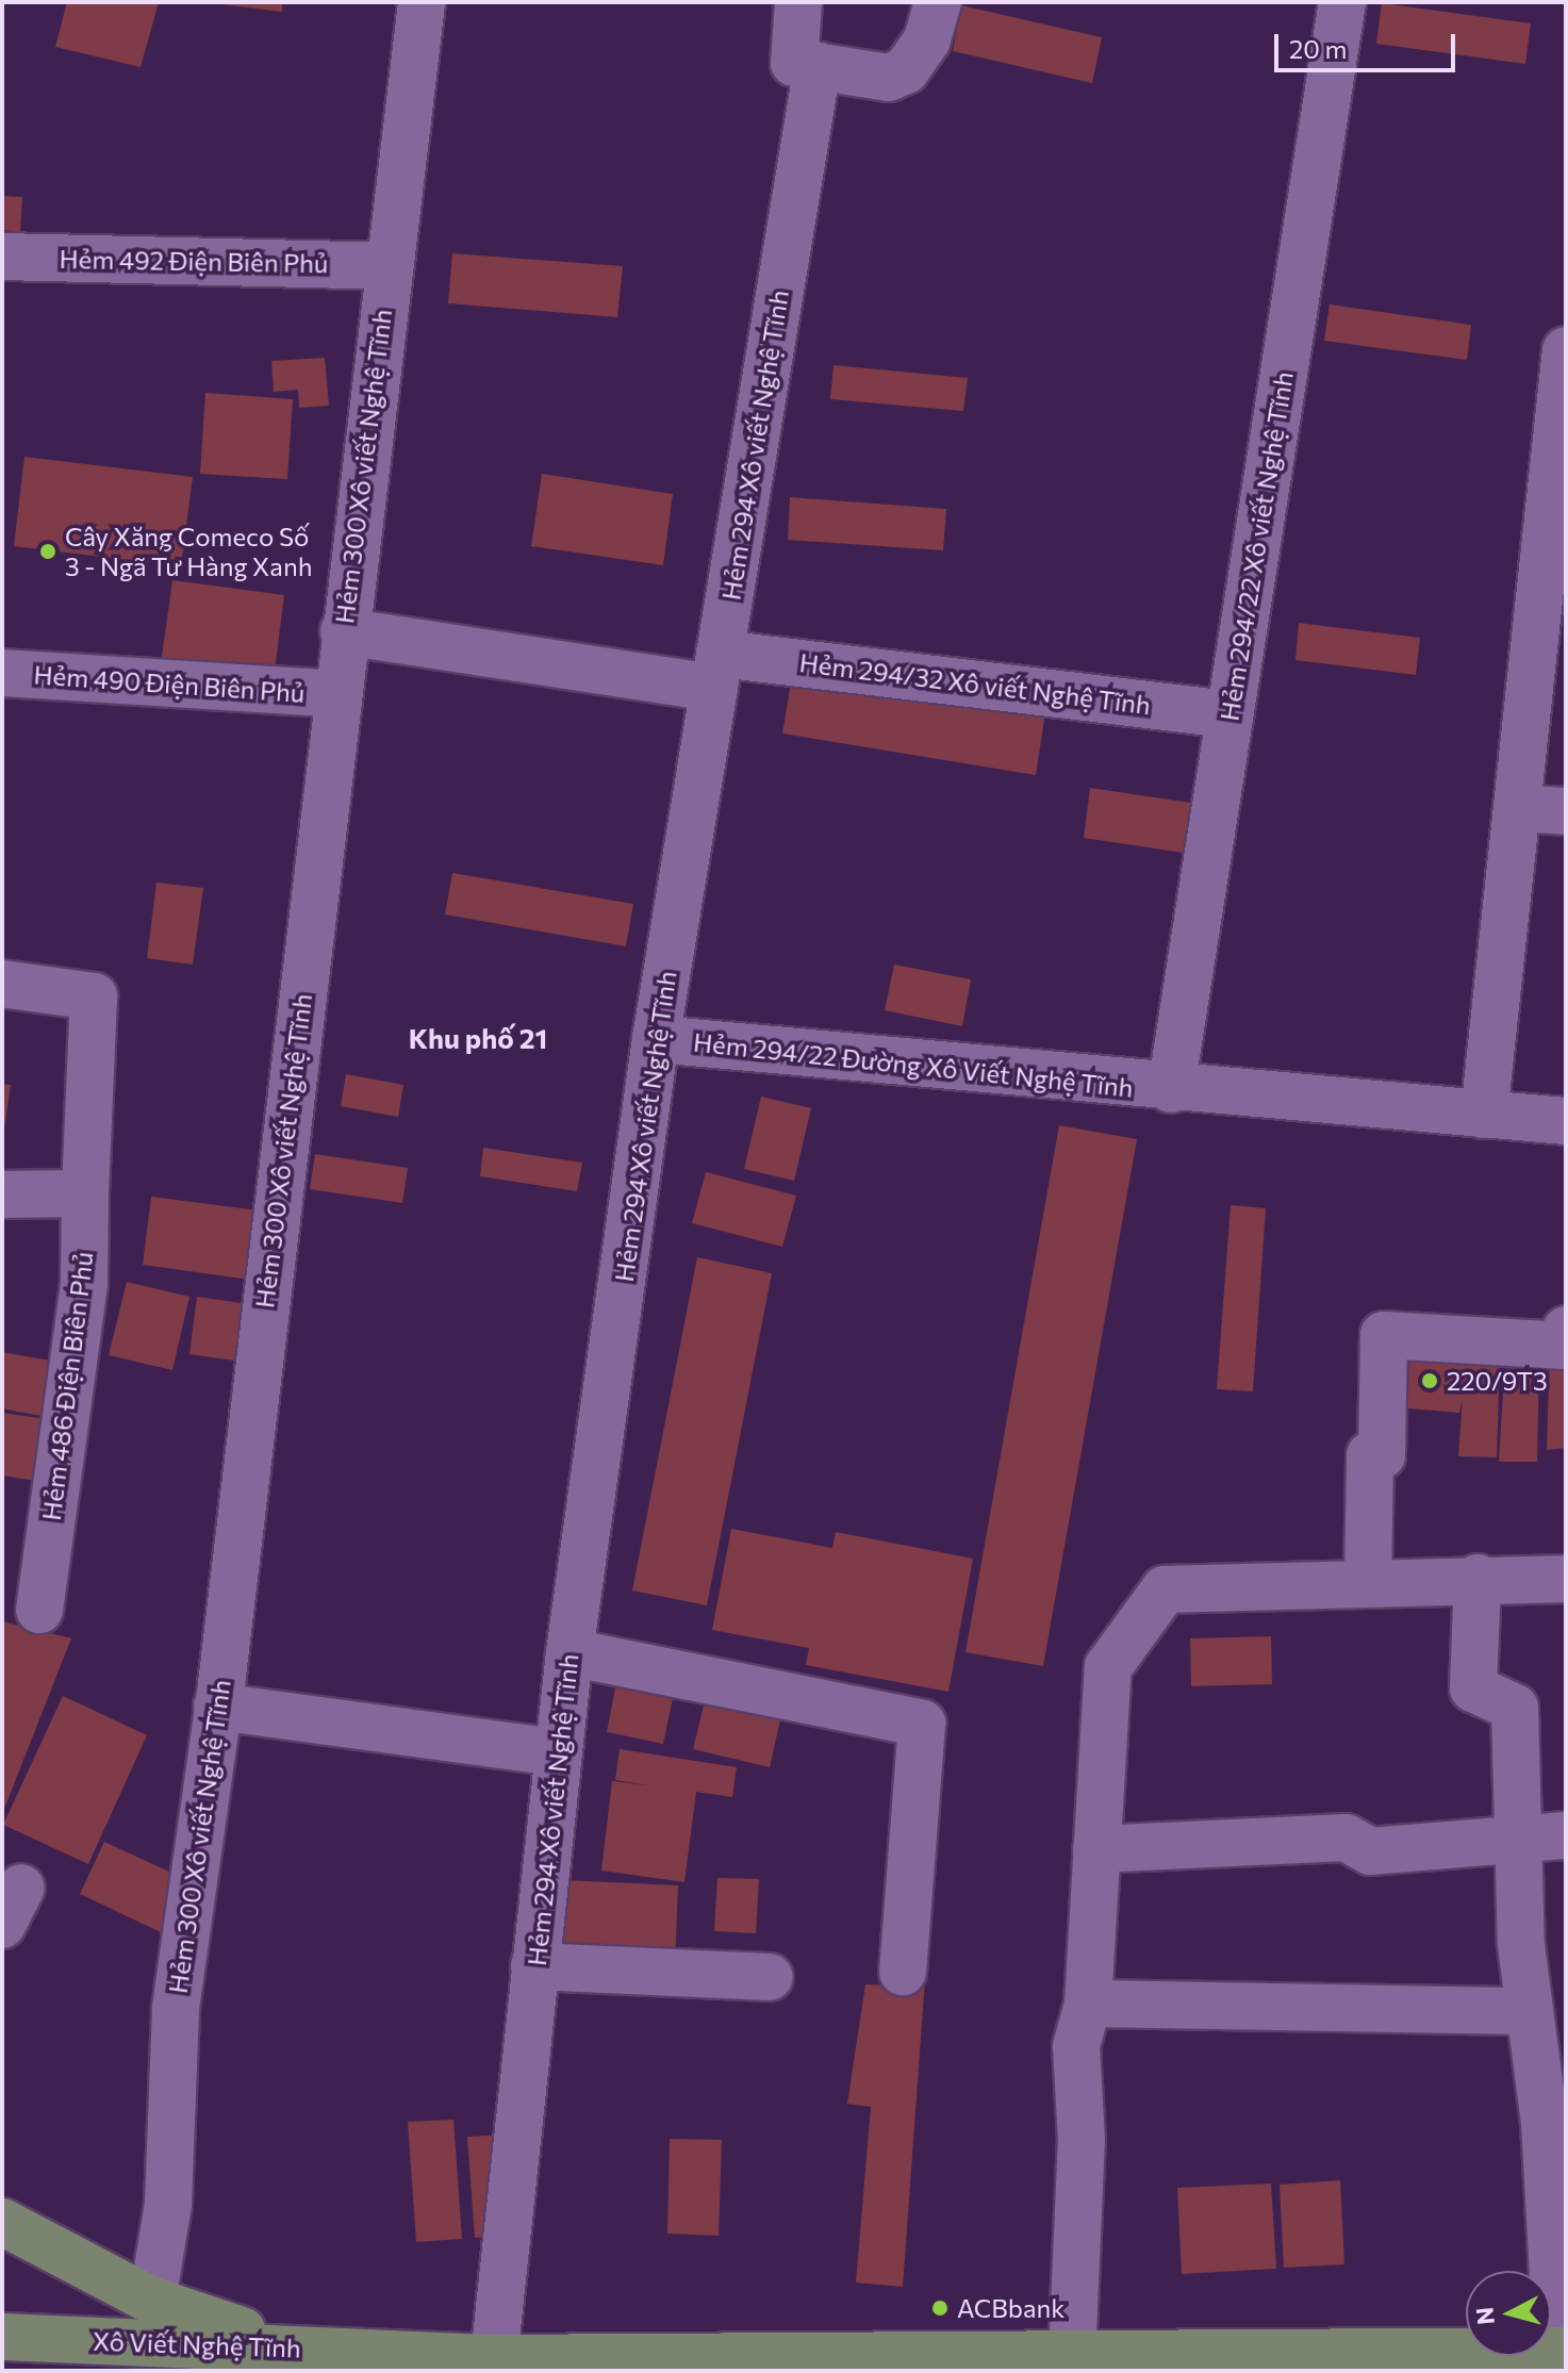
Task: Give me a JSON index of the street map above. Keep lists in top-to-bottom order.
{
  "streets": {
    "main road": ["Xô Viết Nghệ Tĩnh"],
    "street": [
      "Hẻm 492 Điện Biên Phủ",
      "Hẻm 294 Xô viết Nghệ Tĩnh",
      "Hẻm 300 Xô viết Nghệ Tĩnh",
      "Hẻm 294/22 Xô viết Nghệ Tĩnh",
      "Hẻm 490 Điện Biên Phủ",
      "Hẻm 294/32 Xô viết Nghệ Tĩnh",
      "Hẻm 294/22 Đường Xô Viết Nghệ Tĩnh",
      "Hẻm 486 Điện Biên Phủ"
    ]
  },
  "crossings": [
    ["Hẻm 492 Điện Biên Phủ", "Hẻm 300 Xô viết Nghệ Tĩnh"],
    ["Hẻm 294 Xô viết Nghệ Tĩnh", "Hẻm 294/32 Xô viết Nghệ Tĩnh"],
    ["Hẻm 294 Xô viết Nghệ Tĩnh", "Hẻm 294/22 Đường Xô Viết Nghệ Tĩnh"],
    ["Hẻm 294 Xô viết Nghệ Tĩnh", "Xô Viết Nghệ Tĩnh"],
    ["Hẻm 300 Xô viết Nghệ Tĩnh", "Hẻm 490 Điện Biên Phủ"],
    ["Hẻm 300 Xô viết Nghệ Tĩnh", "Hẻm 294/32 Xô viết Nghệ Tĩnh"],
    ["Hẻm 294/22 Xô viết Nghệ Tĩnh", "Hẻm 294/32 Xô viết Nghệ Tĩnh"],
    ["Hẻm 294/22 Xô viết Nghệ Tĩnh", "Hẻm 294/22 Đường Xô Viết Nghệ Tĩnh"]
  ],
  "districts": ["Khu phố 21"],
  "places": ["Cây Xăng Comeco Số 3 - Ngã Tư Hàng Xanh", "220/9T3", "ACBbank"],
  "scale_bar": "20 m",
  "north": "left"
}
